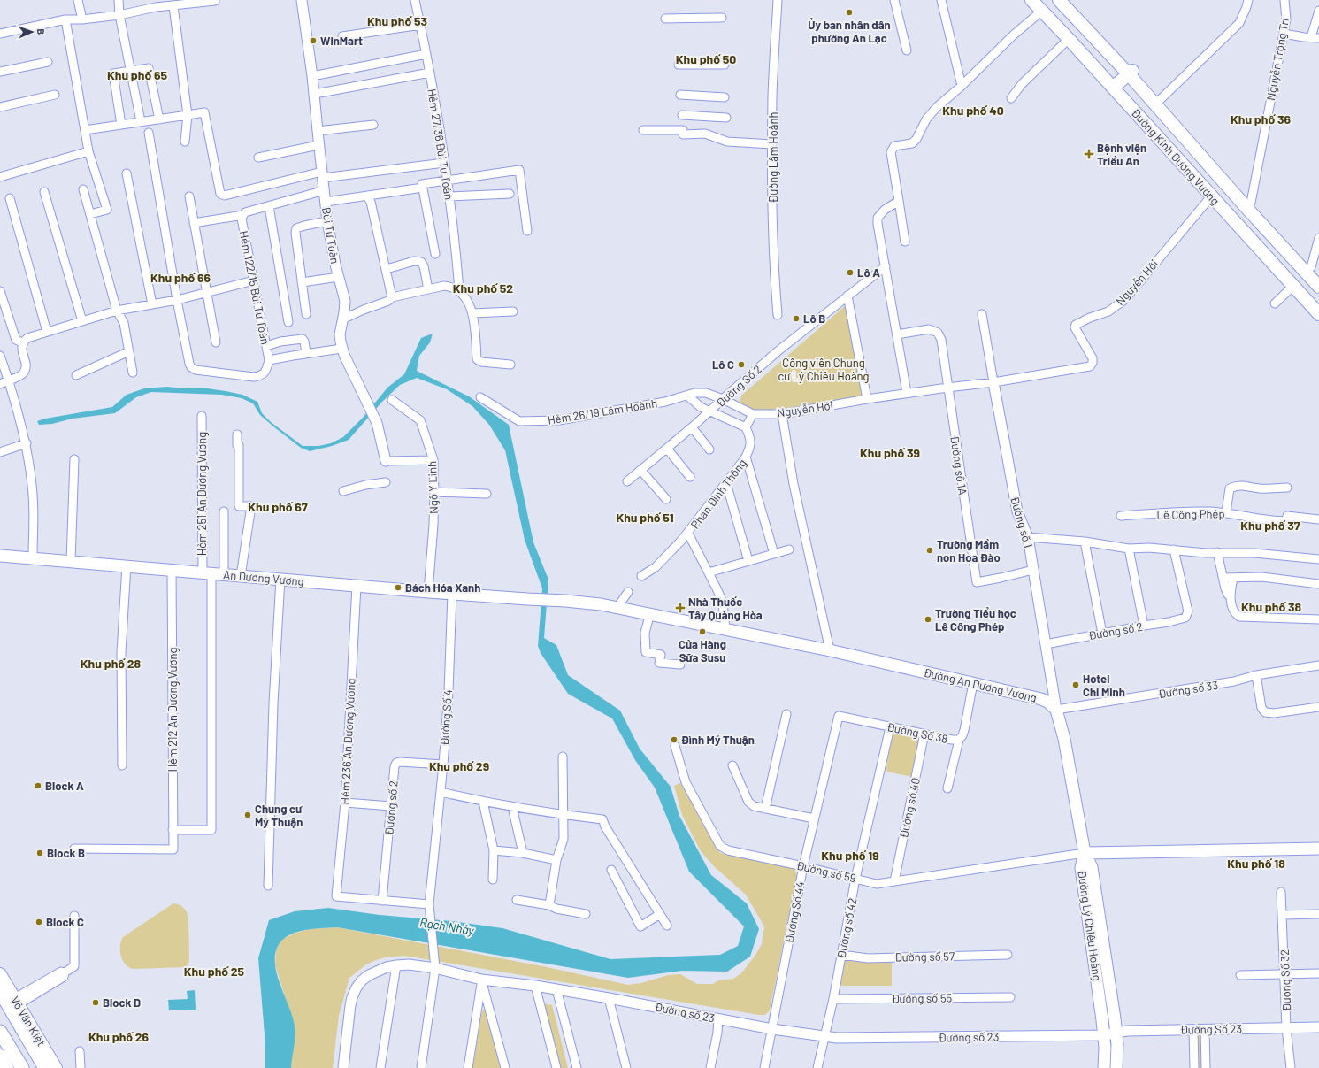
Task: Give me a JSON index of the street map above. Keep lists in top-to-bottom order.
{
  "streets": {
    "highway": ["Võ Văn Kiệt"],
    "main road": [
      "Đường Kinh Dương Vương",
      "An Dương Vương",
      "Đường An Dương Vương",
      "Đường Lý Chiêu Hoàng"
    ],
    "street": [
      "Nguyễn Trọng Trí",
      "Hẻm 27/36 Bùi Tư Toàn",
      "Đường Lâm Hoành",
      "Bùi Tư Toàn",
      "Nguyễn Hới",
      "Hẻm 122/15 Bùi Tư Toàn",
      "Đường Số 2",
      "Hẻm 26/19 Lâm Hoành",
      "Đường số 1A",
      "Ngô Y Linh",
      "Hẻm 251 An Dương Vương",
      "Phan Đình Thông",
      "Lê Công Phép",
      "Đường số 1",
      "Đường số 2",
      "Đường số 33",
      "Hẻm 212 An Dương Vương",
      "Đường Số 4",
      "Đường Số 38",
      "Hẻm 236 An Dương Vương",
      "Đường số 40",
      "Đường số 59",
      "Đường Số 44",
      "Đường số 42",
      "Đường số 57",
      "Đường Số 32",
      "Đường số 55",
      "Đường số 23",
      "Đường Số 23"
    ]
  },
  "crossings": [
    ["Nguyễn Trọng Trí", "Đường Kinh Dương Vương"],
    ["Đường Kinh Dương Vương", "Nguyễn Hới"],
    ["Nguyễn Hới", "Đường Số 2"],
    ["Nguyễn Hới", "Hẻm 26/19 Lâm Hoành"],
    ["Nguyễn Hới", "Đường số 1A"],
    ["Nguyễn Hới", "Đường số 1"],
    ["Đường số 1A", "Đường số 1"],
    ["Ngô Y Linh", "An Dương Vương"],
    ["Hẻm 251 An Dương Vương", "An Dương Vương"],
    ["Hẻm 251 An Dương Vương", "Hẻm 212 An Dương Vương"],
    ["Phan Đình Thông", "Đường An Dương Vương"],
    ["Đường số 1", "Đường số 2"],
    ["Đường số 1", "Đường An Dương Vương"],
    ["Đường số 1", "Đường số 33"],
    ["An Dương Vương", "Đường An Dương Vương"],
    ["An Dương Vương", "Hẻm 212 An Dương Vương"],
    ["An Dương Vương", "Đường Số 4"],
    ["An Dương Vương", "Hẻm 236 An Dương Vương"],
    ["Đường số 2", "Đường Số 4"],
    ["Đường số 2", "Hẻm 236 An Dương Vương"],
    ["Đường An Dương Vương", "Đường số 33"],
    ["Đường An Dương Vương", "Đường Số 38"],
    ["Đường Số 4", "Đường số 23"],
    ["Đường Số 38", "Đường số 40"],
    ["Đường Số 38", "Đường Số 44"],
    ["Đường Số 38", "Đường số 42"],
    ["Đường số 40", "Đường số 59"],
    ["Đường số 59", "Đường Số 44"],
    ["Đường số 59", "Đường Lý Chiêu Hoàng"],
    ["Đường số 59", "Đường số 42"],
    ["Đường Số 44", "Đường số 23"],
    ["Đường Lý Chiêu Hoàng", "Đường số 23"],
    ["Đường Lý Chiêu Hoàng", "Đường Số 23"],
    ["Đường số 42", "Đường số 57"],
    ["Đường số 42", "Đường số 55"],
    ["Đường số 42", "Đường số 23"],
    ["Đường Số 32", "Đường Số 23"],
    ["Đường số 23", "Đường Số 23"]
  ],
  "districts": [
    "Khu phố 53",
    "Khu phố 50",
    "Khu phố 65",
    "Khu phố 40",
    "Khu phố 36",
    "Khu phố 66",
    "Khu phố 52",
    "Khu phố 39",
    "Khu phố 67",
    "Khu phố 51",
    "Khu phố 37",
    "Khu phố 38",
    "Khu phố 28",
    "Khu phố 29",
    "Khu phố 19",
    "Khu phố 18",
    "Khu phố 25",
    "Khu phố 26"
  ],
  "water": ["Rạch Nhảy"],
  "parks": ["Công viên Chung cư Lý Chiêu Hoàng"],
  "places": {
    "other": [
      "Ủy ban nhân dân phường An Lạc",
      "WinMart",
      "Lô A",
      "Lô B",
      "Lô C",
      "Trường Mầm non Hoa Đào",
      "Bách Hóa Xanh",
      "Trường Tiểu học Lê Công Phép",
      "Cửa Hàng Sữa Susu",
      "Hotel Chi Minh",
      "Đình Mỹ Thuận",
      "Block A",
      "Chung cư Mỹ Thuận",
      "Block B",
      "Block C",
      "Block D"
    ],
    "health": ["Bệnh viện Triều An", "Nhà Thuốc Tây Quàng Hòa"]
  },
  "north": "right"
}
